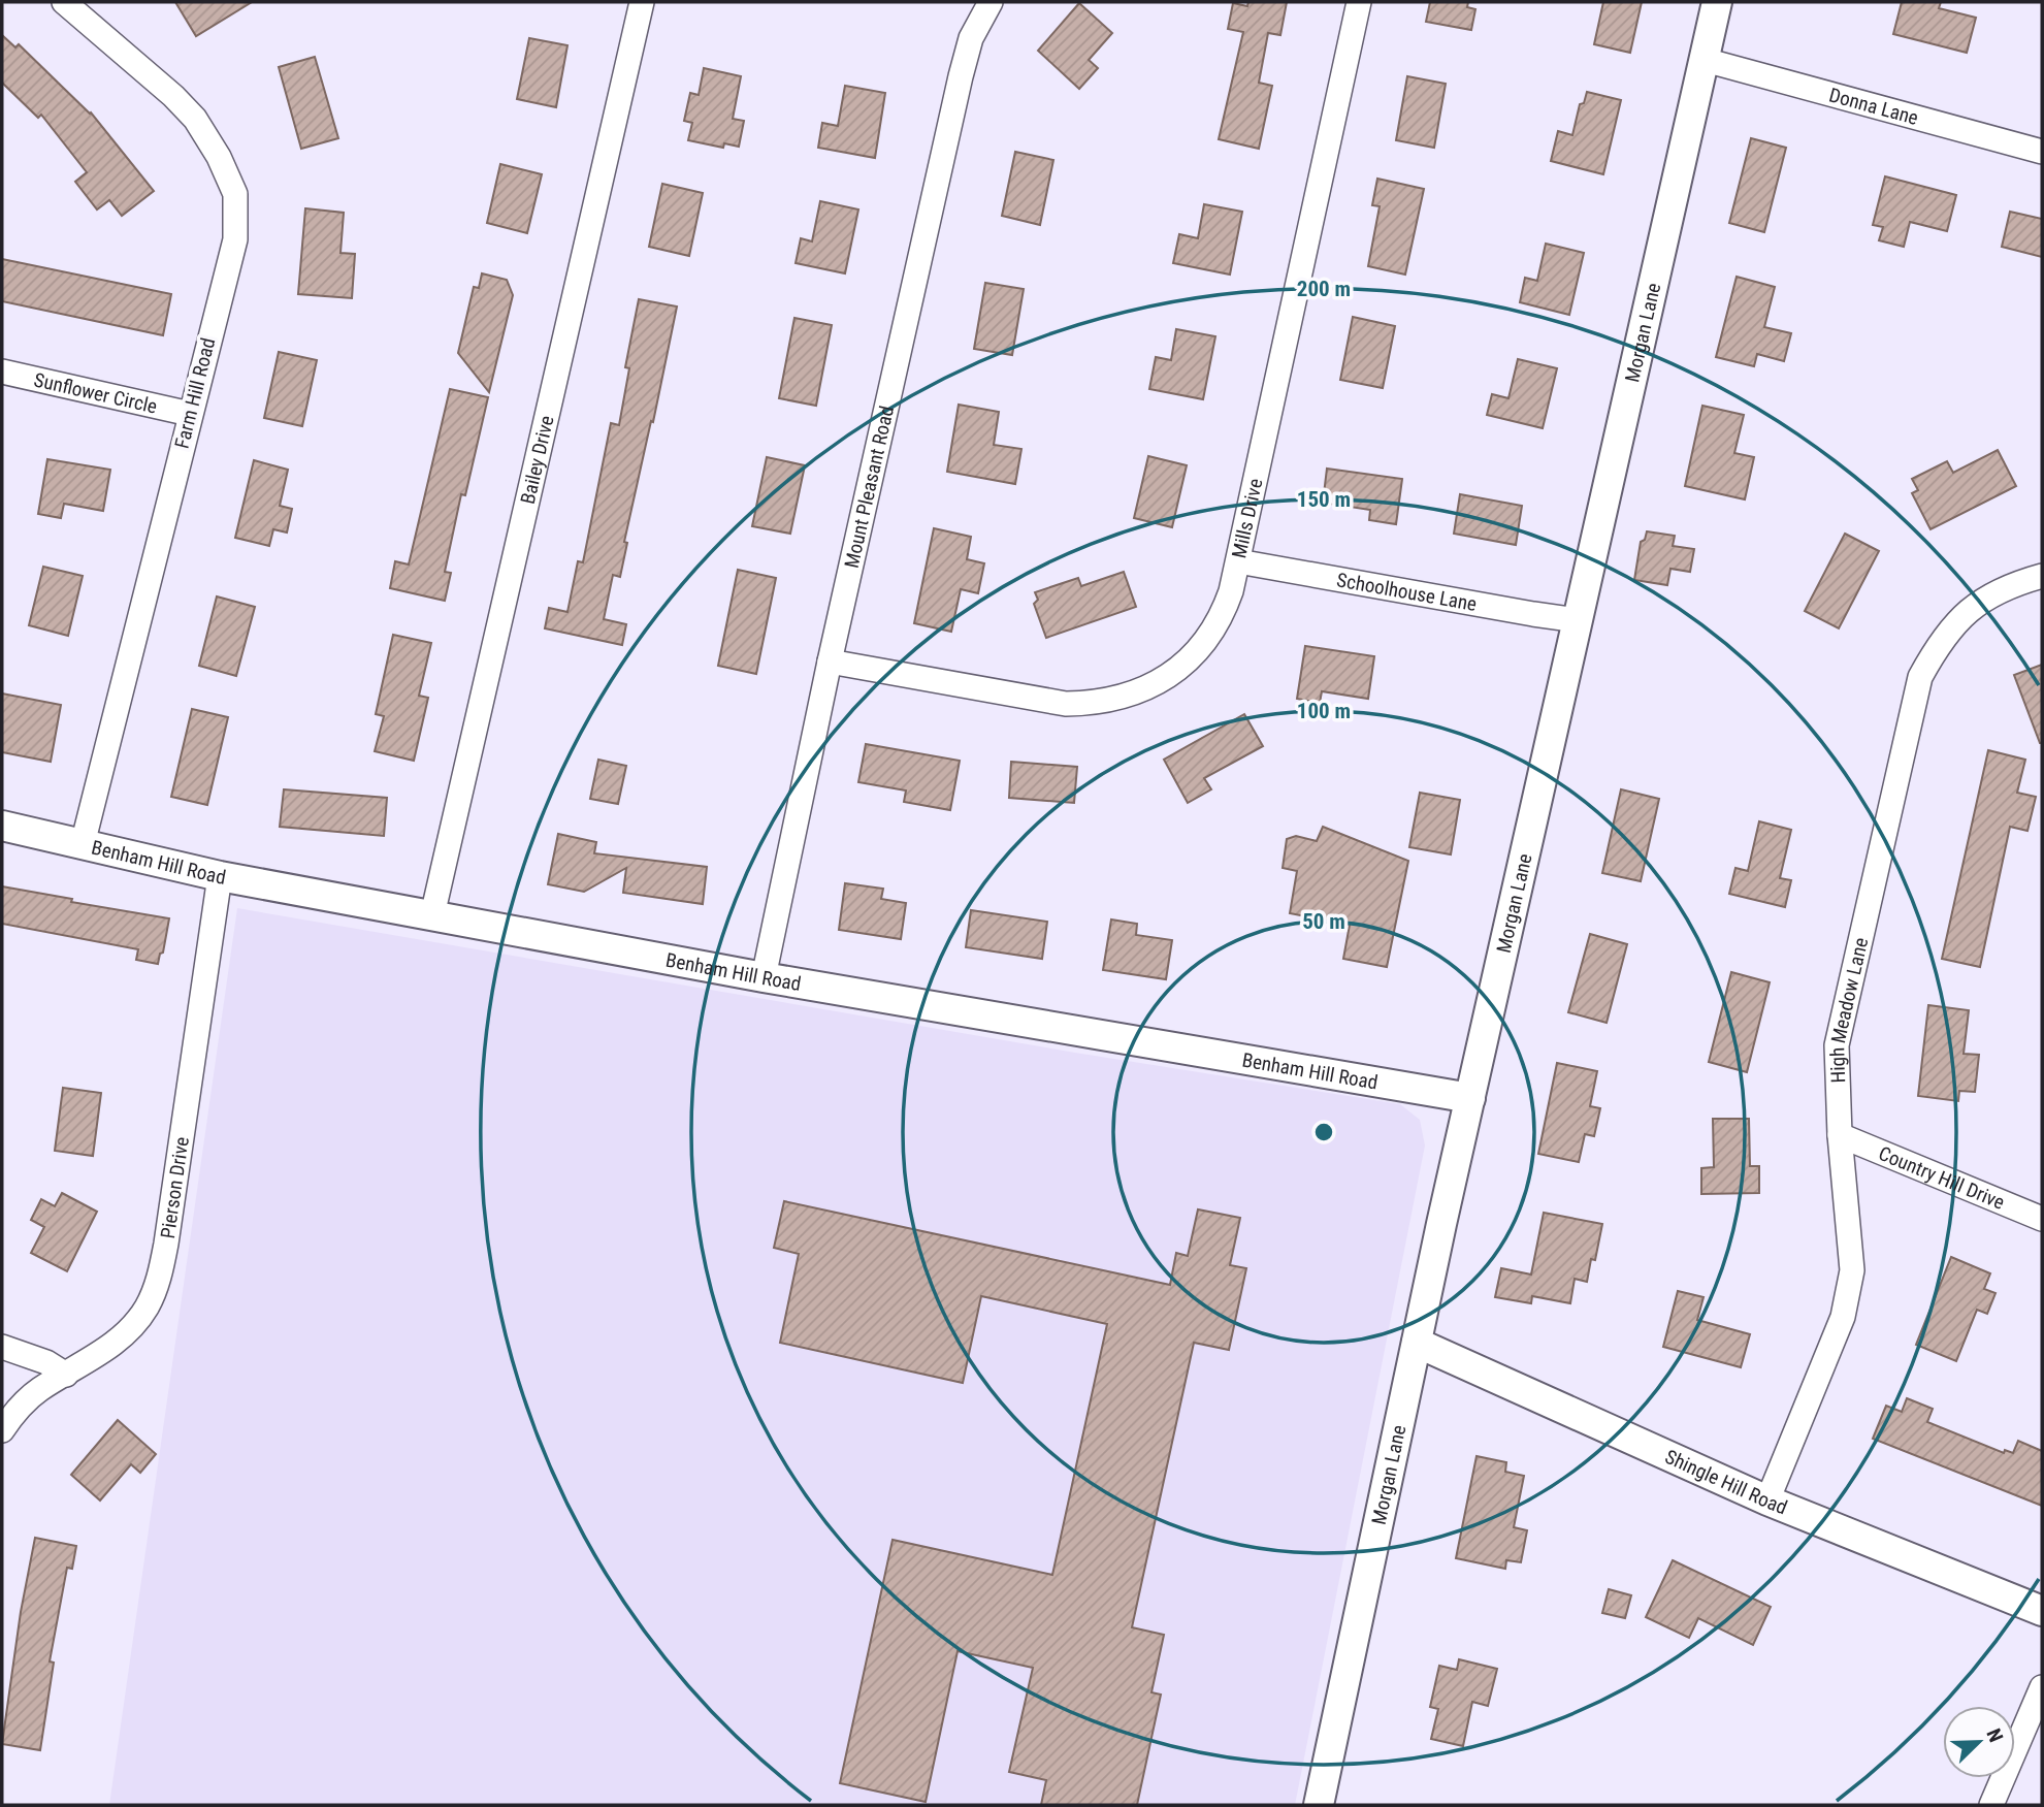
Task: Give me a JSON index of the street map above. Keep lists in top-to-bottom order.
{
  "streets": {
    "street": [
      "Donna Lane",
      "Morgan Lane",
      "Sunflower Circle",
      "Farm Hill Road",
      "Bailey Drive",
      "Mount Pleasant Road",
      "Mills Drive",
      "Schoolhouse Lane",
      "Benham Hill Road",
      "High Meadow Lane",
      "Country Hill Drive",
      "Pierson Drive",
      "Shingle Hill Road"
    ]
  },
  "crossings": [
    ["Donna Lane", "Morgan Lane"],
    ["Morgan Lane", "Schoolhouse Lane"],
    ["Morgan Lane", "Benham Hill Road"],
    ["Morgan Lane", "Shingle Hill Road"],
    ["Sunflower Circle", "Farm Hill Road"],
    ["Farm Hill Road", "Benham Hill Road"],
    ["Bailey Drive", "Benham Hill Road"],
    ["Mount Pleasant Road", "Mills Drive"],
    ["Mount Pleasant Road", "Benham Hill Road"],
    ["Mills Drive", "Schoolhouse Lane"],
    ["Benham Hill Road", "Pierson Drive"],
    ["High Meadow Lane", "Country Hill Drive"],
    ["High Meadow Lane", "Shingle Hill Road"]
  ],
  "north": "top right",
  "rings": [
    "200 m",
    "150 m",
    "100 m",
    "50 m"
  ]
}
